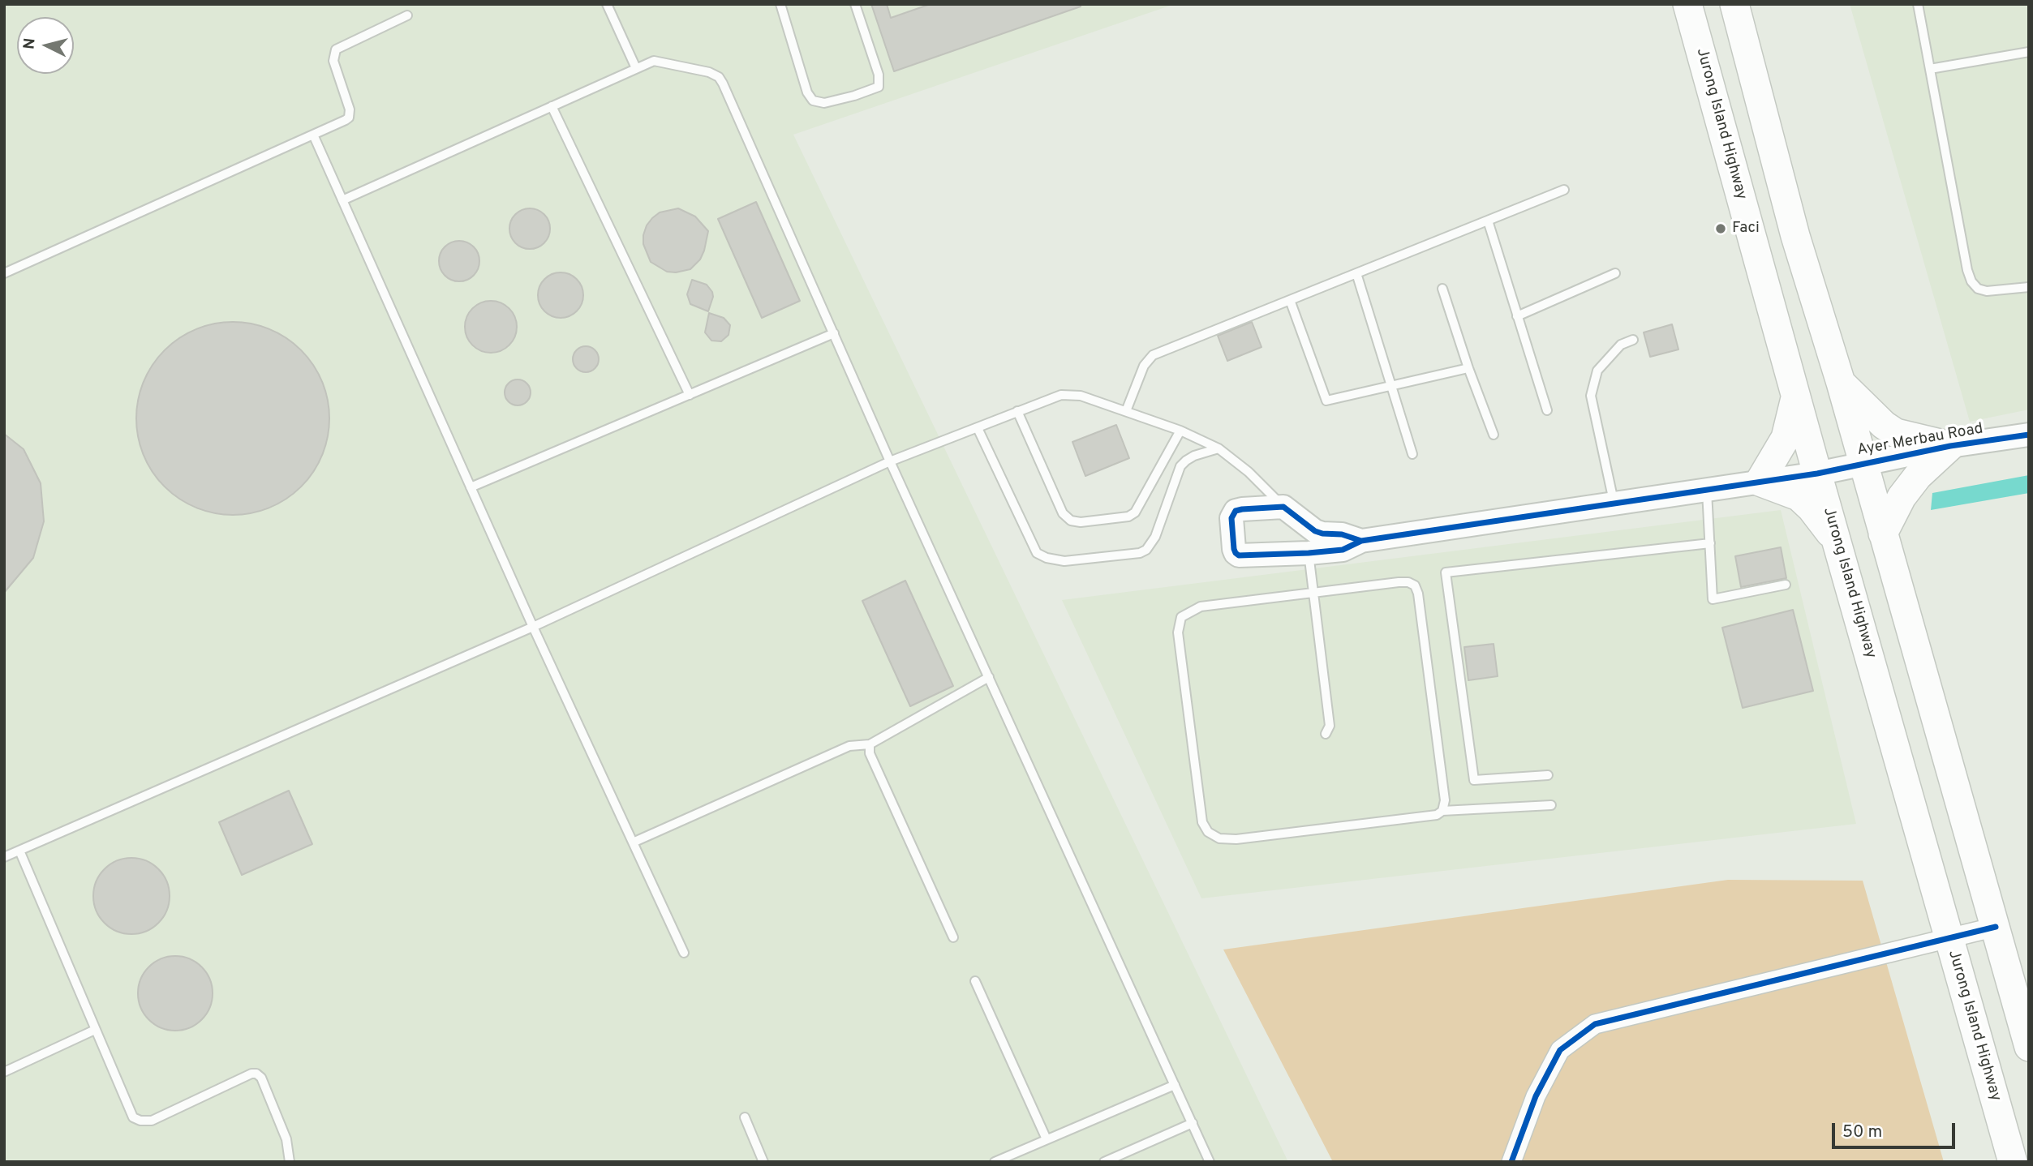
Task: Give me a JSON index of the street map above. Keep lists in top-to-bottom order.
{
  "streets": {
    "main road": ["Jurong Island Highway"],
    "street": ["Ayer Merbau Road"]
  },
  "crossings": [
    ["Jurong Island Highway", "Ayer Merbau Road"]
  ],
  "places": ["Faci"],
  "scale_bar": "50 m",
  "north": "left"
}
